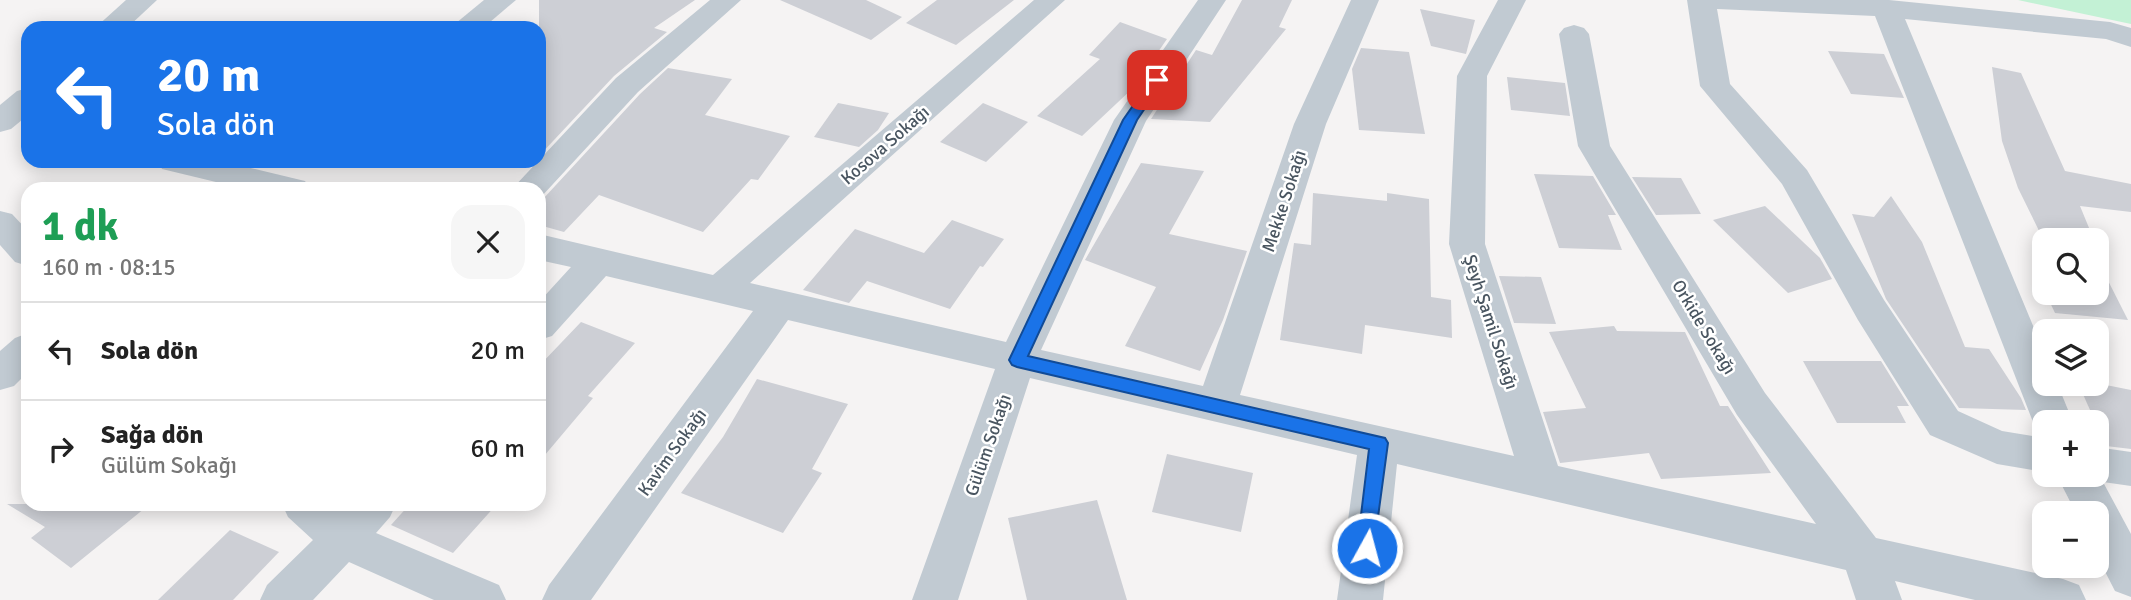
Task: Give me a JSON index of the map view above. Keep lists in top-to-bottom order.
{
  "streets": {
    "street": [
      "Kosova Sokağı",
      "Mekke Sokağı",
      "Şeyh Şamil Sokağı",
      "Orkide Sokağı",
      "Gülüm Sokağı",
      "Kavim Sokağı"
    ]
  },
  "page": {
    "turn": ["20 m", "Sola dön"],
    "heading": ["1 dk", "160 m · 08:15"],
    "map_buttons": ["+", "−"],
    "list": [
      {
        "name": "Sola dön",
        "value": "20 m"
      },
      {
        "name": "Sağa dön",
        "note": "Gülüm Sokağı",
        "value": "60 m"
      }
    ]
  }
}
